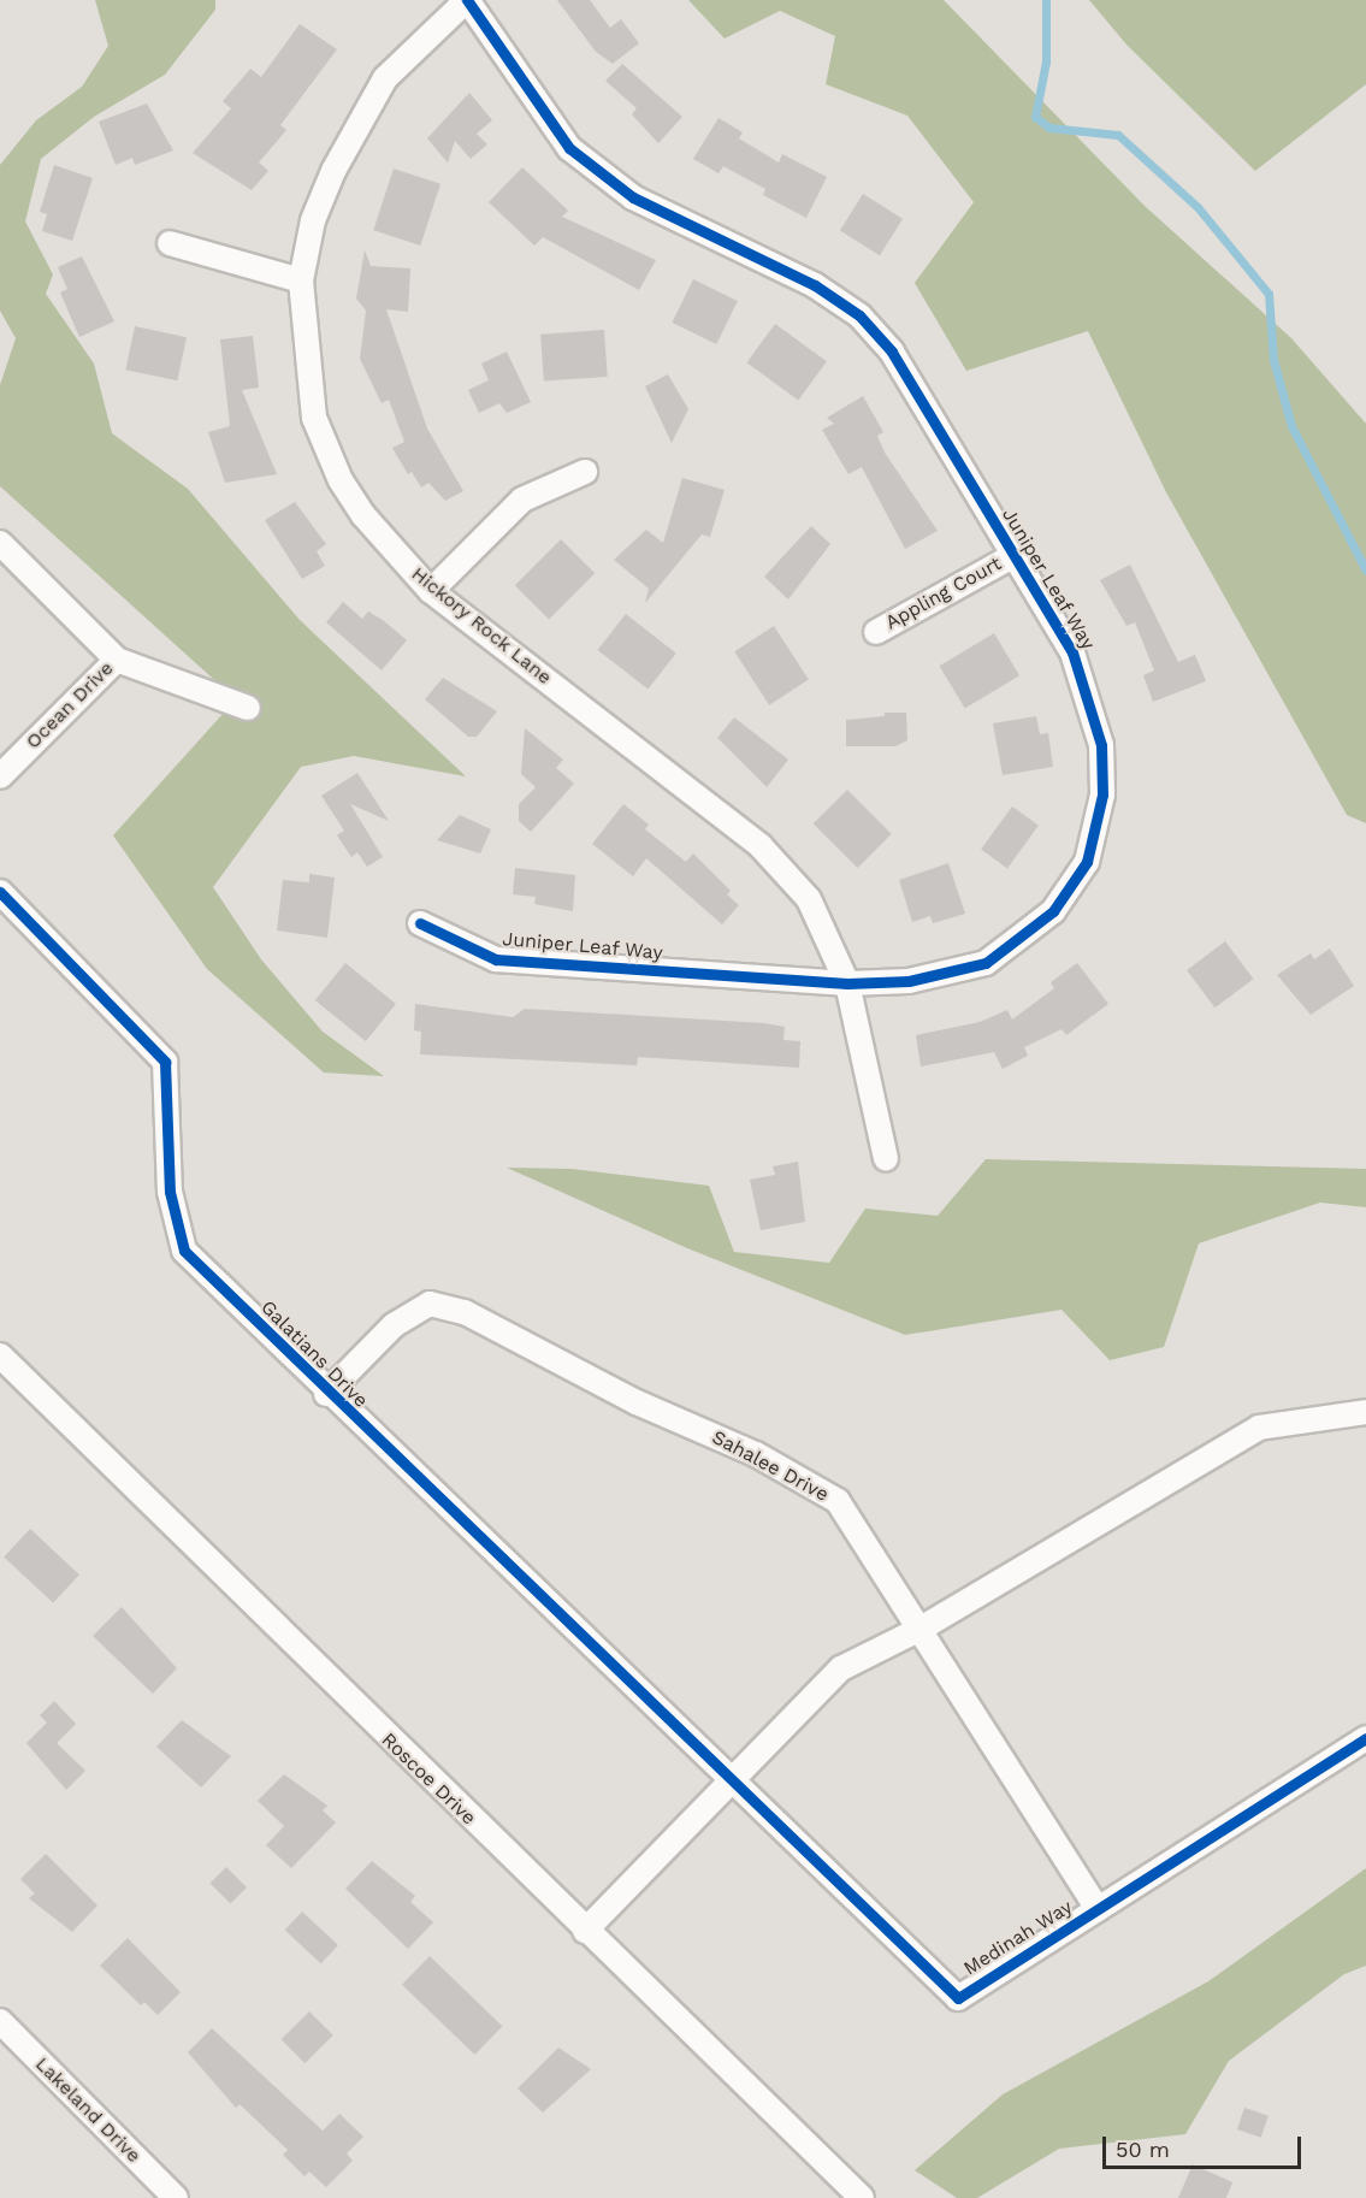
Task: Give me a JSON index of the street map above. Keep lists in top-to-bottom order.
{
  "streets": {
    "street": [
      "Juniper Leaf Way",
      "Appling Court",
      "Hickory Rock Lane",
      "Ocean Drive",
      "Galatians Drive",
      "Sahalee Drive",
      "Roscoe Drive",
      "Medinah Way",
      "Lakeland Drive"
    ]
  },
  "crossings": [
    ["Juniper Leaf Way", "Appling Court"],
    ["Juniper Leaf Way", "Hickory Rock Lane"],
    ["Galatians Drive", "Sahalee Drive"],
    ["Galatians Drive", "Medinah Way"],
    ["Sahalee Drive", "Medinah Way"]
  ],
  "scale_bar": "50 m"
}
